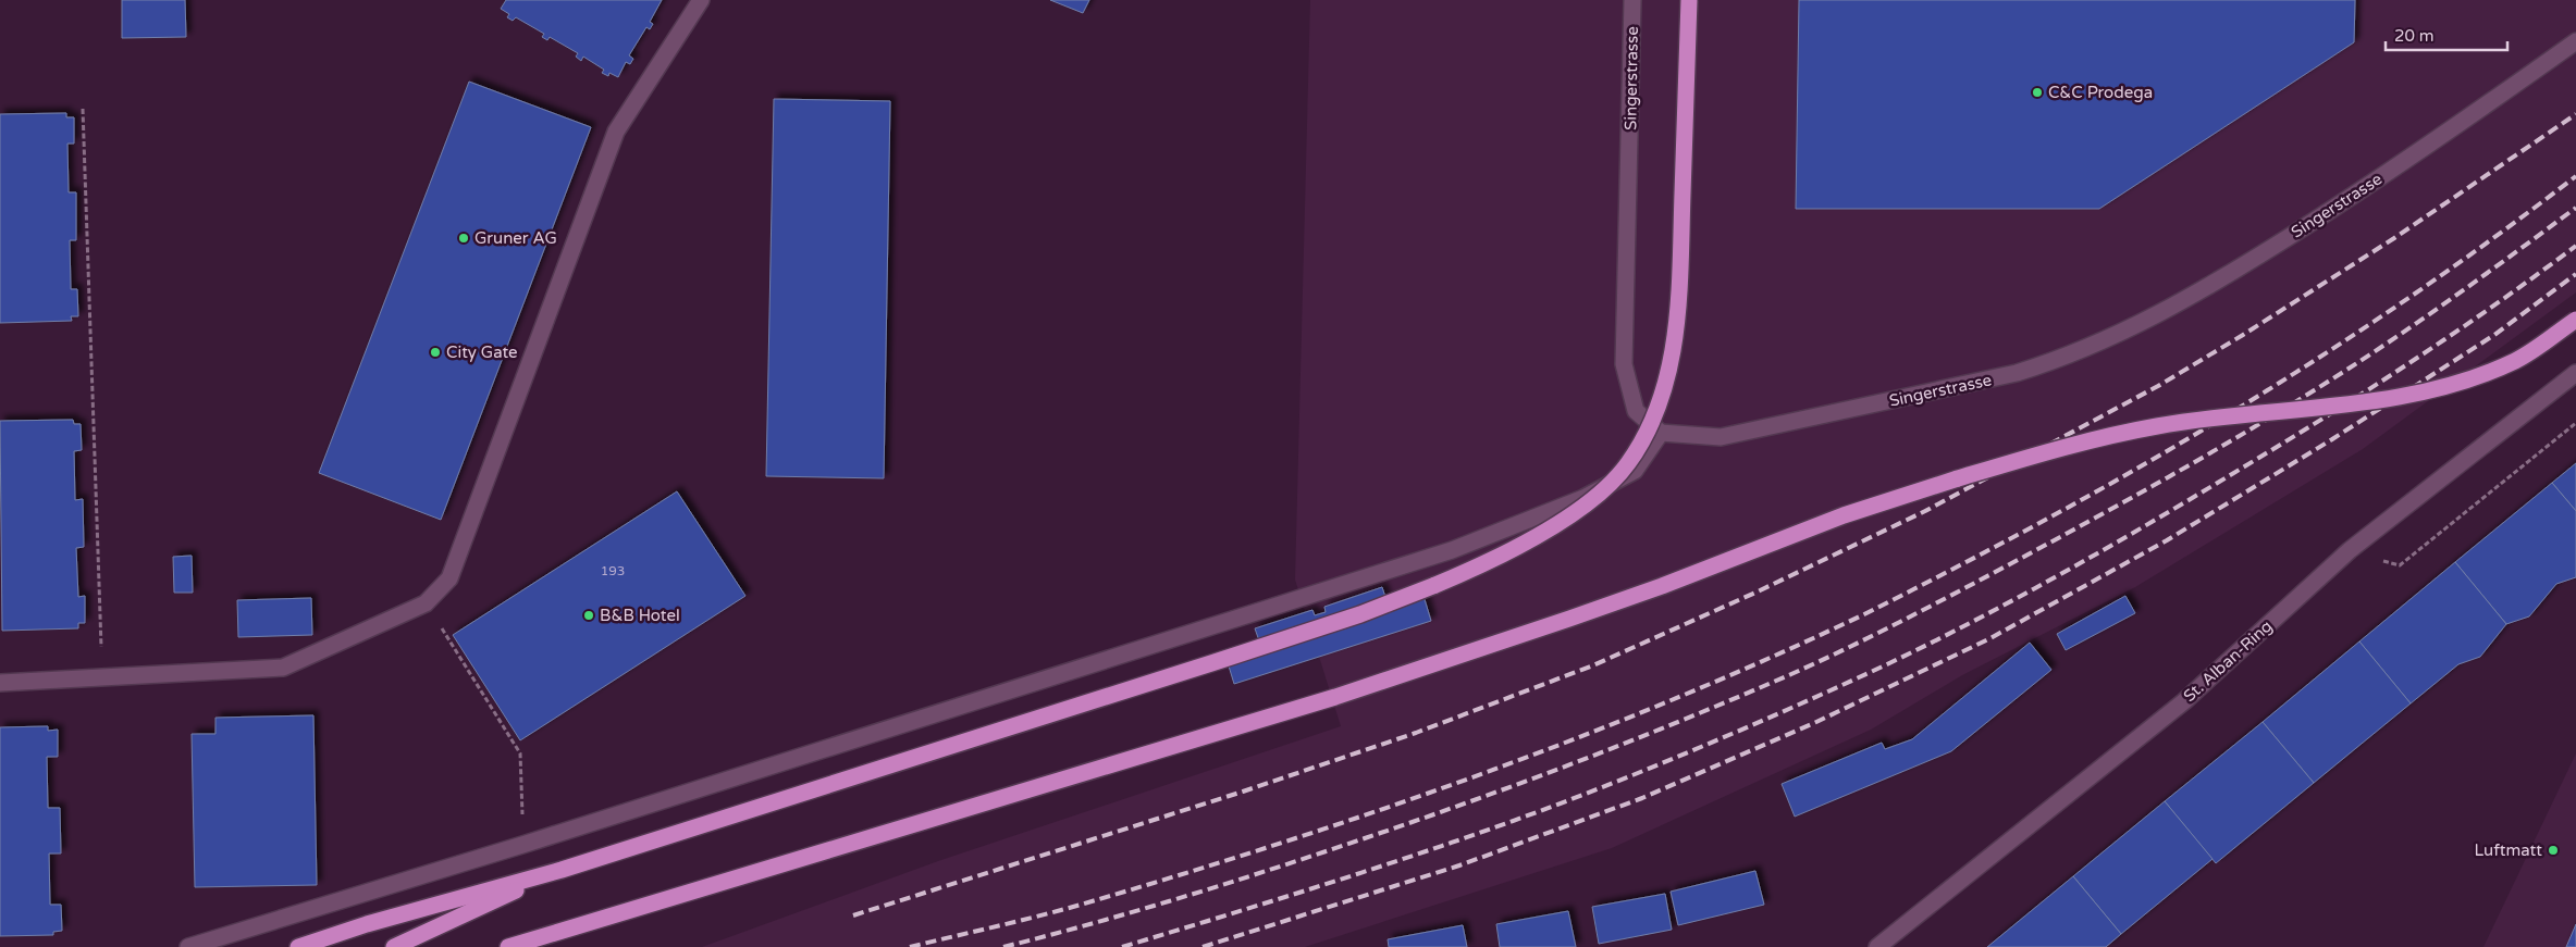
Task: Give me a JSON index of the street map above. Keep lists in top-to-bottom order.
{
  "streets": {
    "street": ["Singerstrasse", "St. Alban-Ring"]
  },
  "places": [
    "C&C Prodega",
    "Gruner AG",
    "City Gate",
    "B&B Hotel",
    "Luftmatt"
  ],
  "house_numbers": ["193"],
  "scale_bar": "20 m"
}
